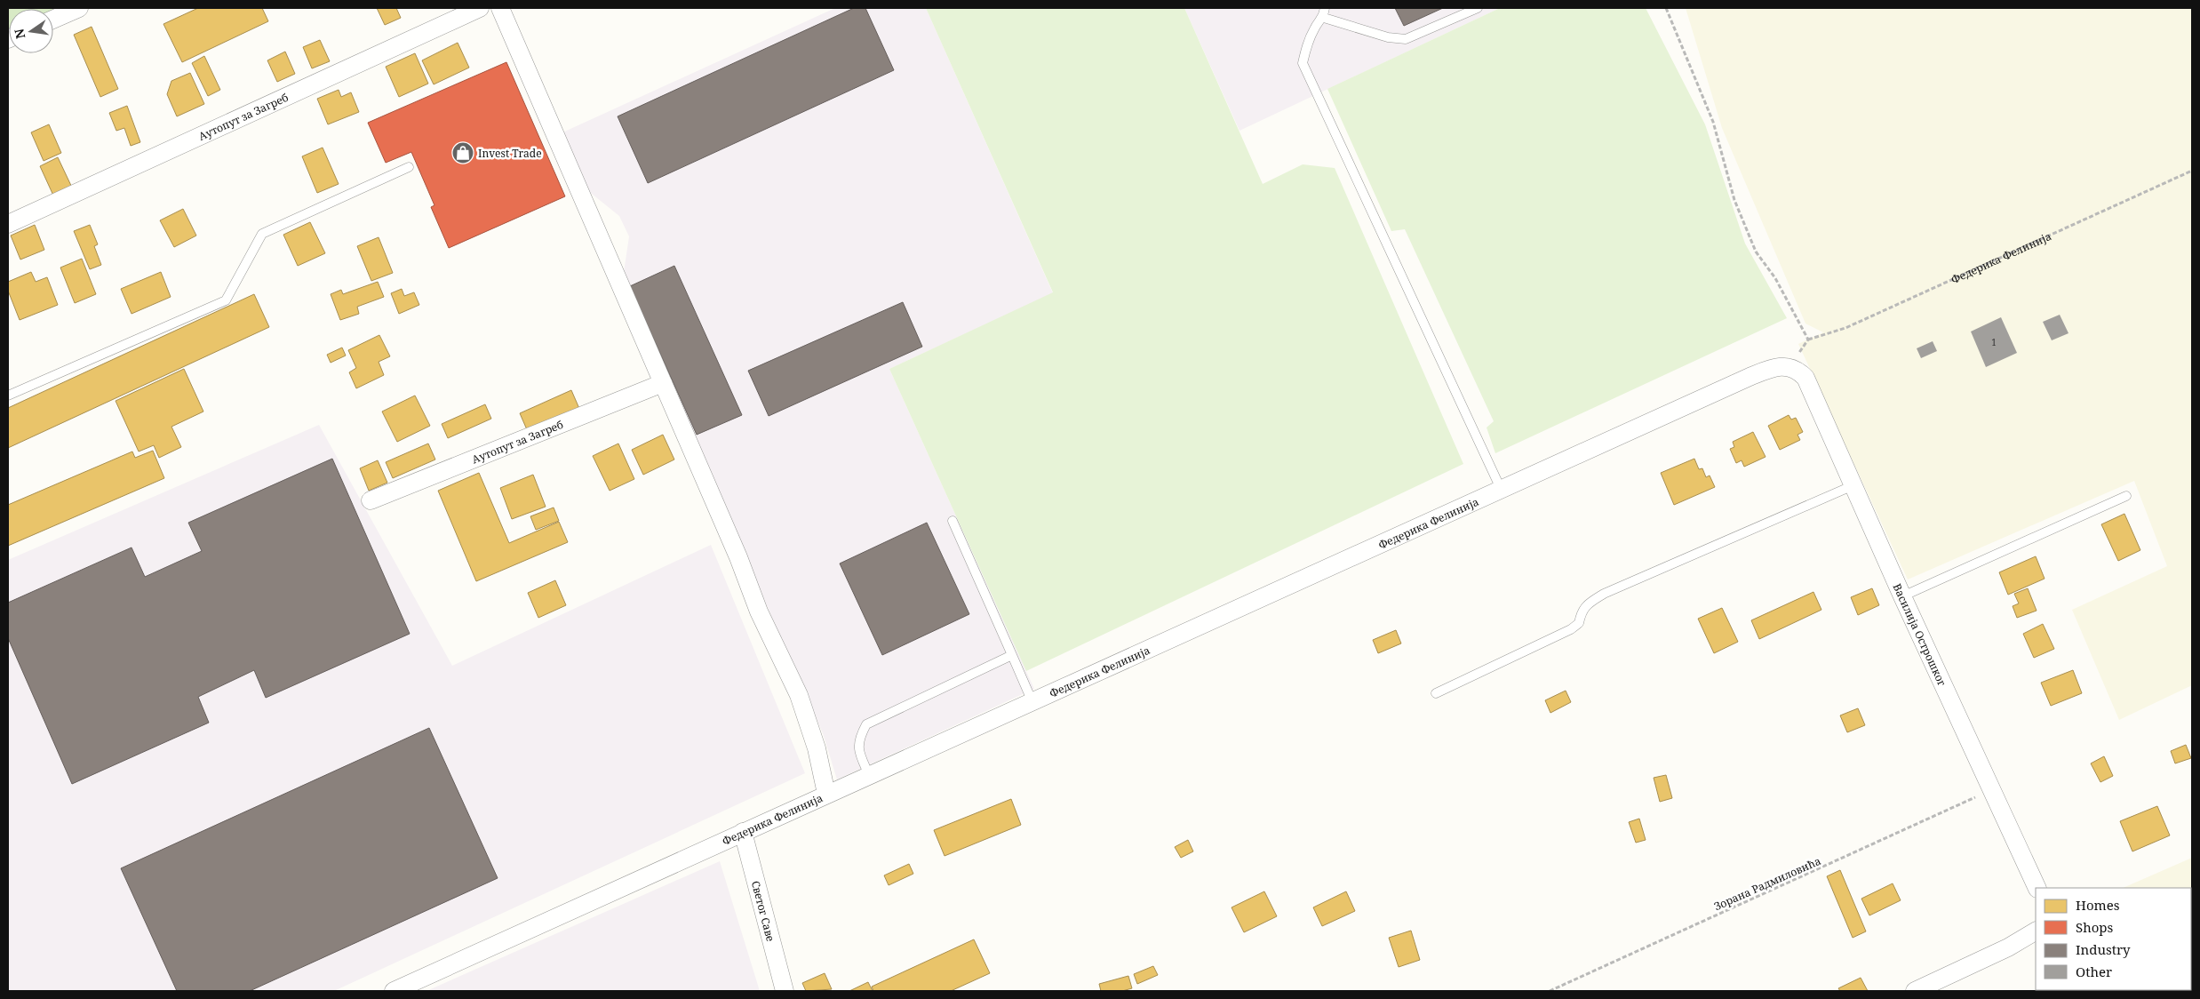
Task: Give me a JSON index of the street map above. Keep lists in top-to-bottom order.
{
  "streets": {
    "street": [
      "Аутопут за Загреб",
      "Федерика Фелинија",
      "Василија Острошког",
      "Светог Саве"
    ],
    "path": ["Зорана Радмиловића"]
  },
  "crossings": [
    ["Федерика Фелинија", "Василија Острошког"],
    ["Федерика Фелинија", "Светог Саве"],
    ["Василија Острошког", "Зорана Радмиловића"]
  ],
  "places": {
    "shop": ["Invest Trade"]
  },
  "house_numbers": ["1"],
  "legend": [
    "Homes",
    "Shops",
    "Industry",
    "Other"
  ],
  "north": "left"
}
